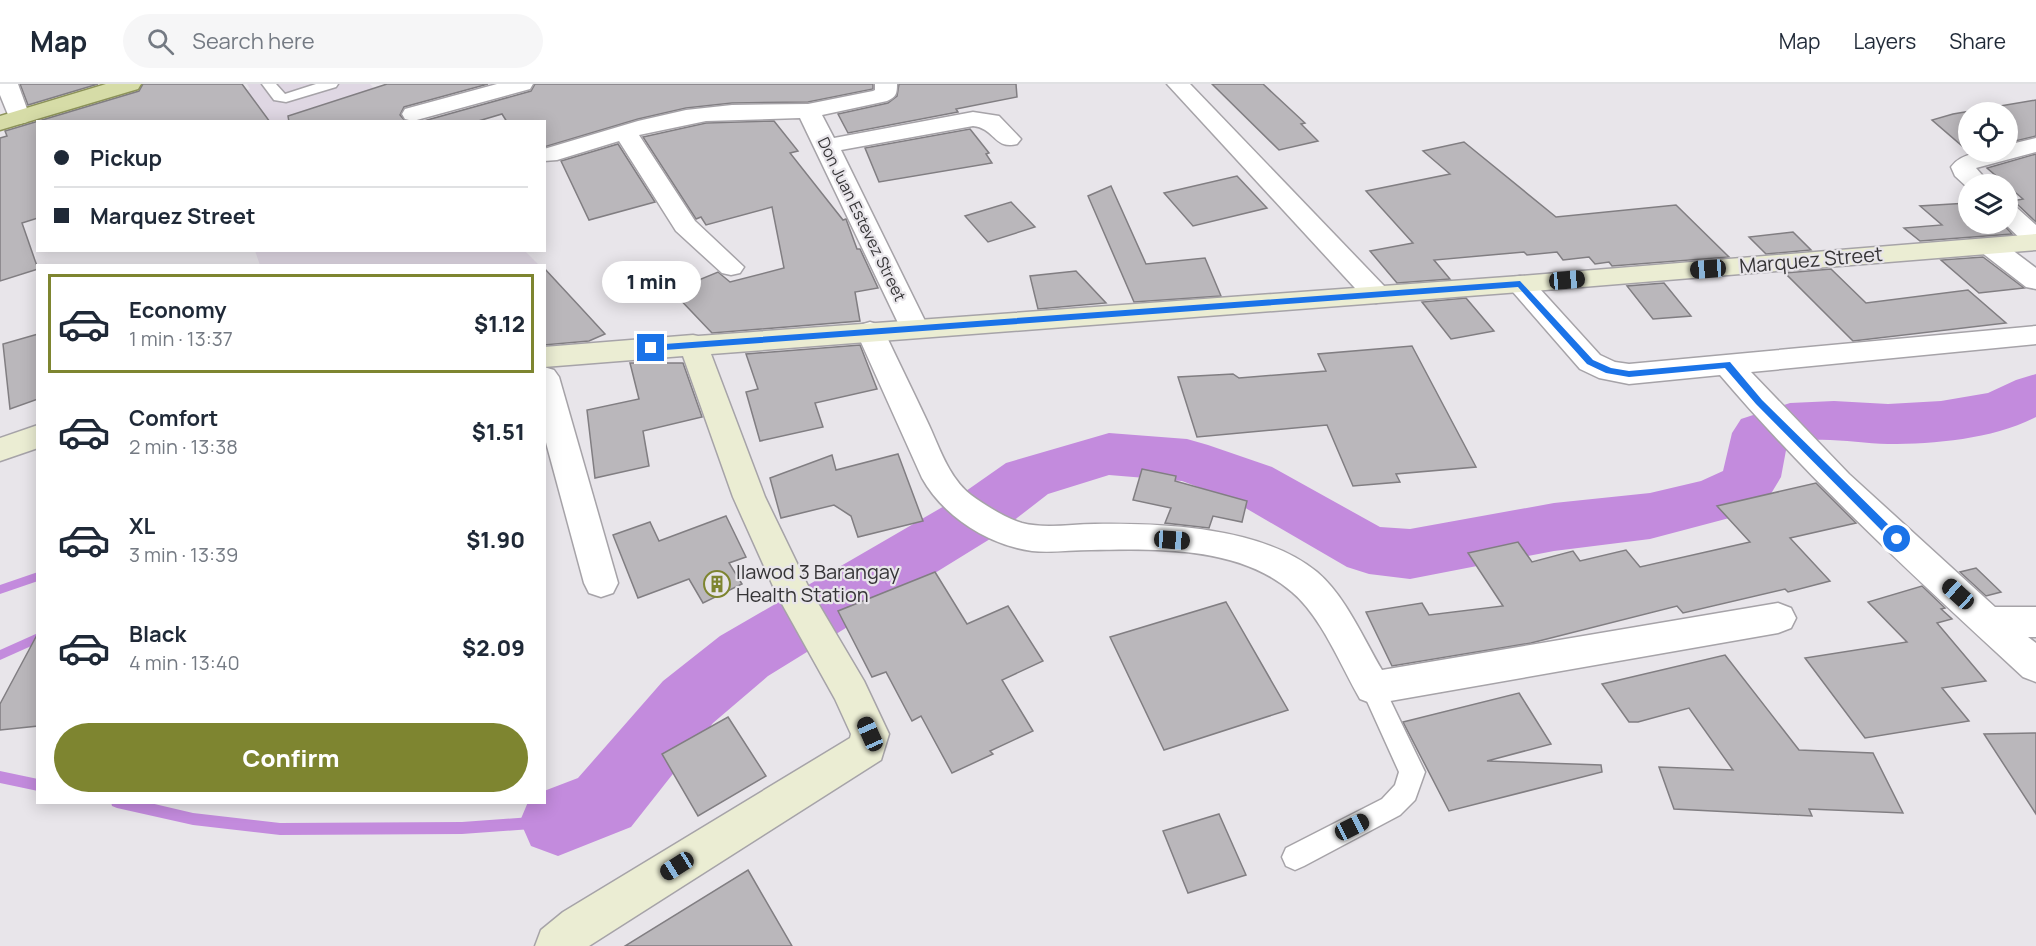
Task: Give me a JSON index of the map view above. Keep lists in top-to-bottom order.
{
  "streets": {
    "street": ["Don Juan Estevez Street", "Marquez Street"]
  },
  "crossings": [
    ["Don Juan Estevez Street", "Marquez Street"]
  ],
  "places": {
    "building": ["Ilawod 3 Barangay Health Station"]
  },
  "page": {
    "header": "Map",
    "search": "Search here",
    "nav": ["Map", "Layers", "Share"],
    "banner": ["Pickup", "Marquez Street"],
    "bubble": "1 min",
    "list": [
      {
        "name": "Economy",
        "note": "1 min · 13:37",
        "value": "$1.12"
      },
      {
        "name": "Comfort",
        "note": "2 min · 13:38",
        "value": "$1.51"
      },
      {
        "name": "XL",
        "note": "3 min · 13:39",
        "value": "$1.90"
      },
      {
        "name": "Black",
        "note": "4 min · 13:40",
        "value": "$2.09"
      }
    ],
    "buttons": "Confirm"
  }
}
